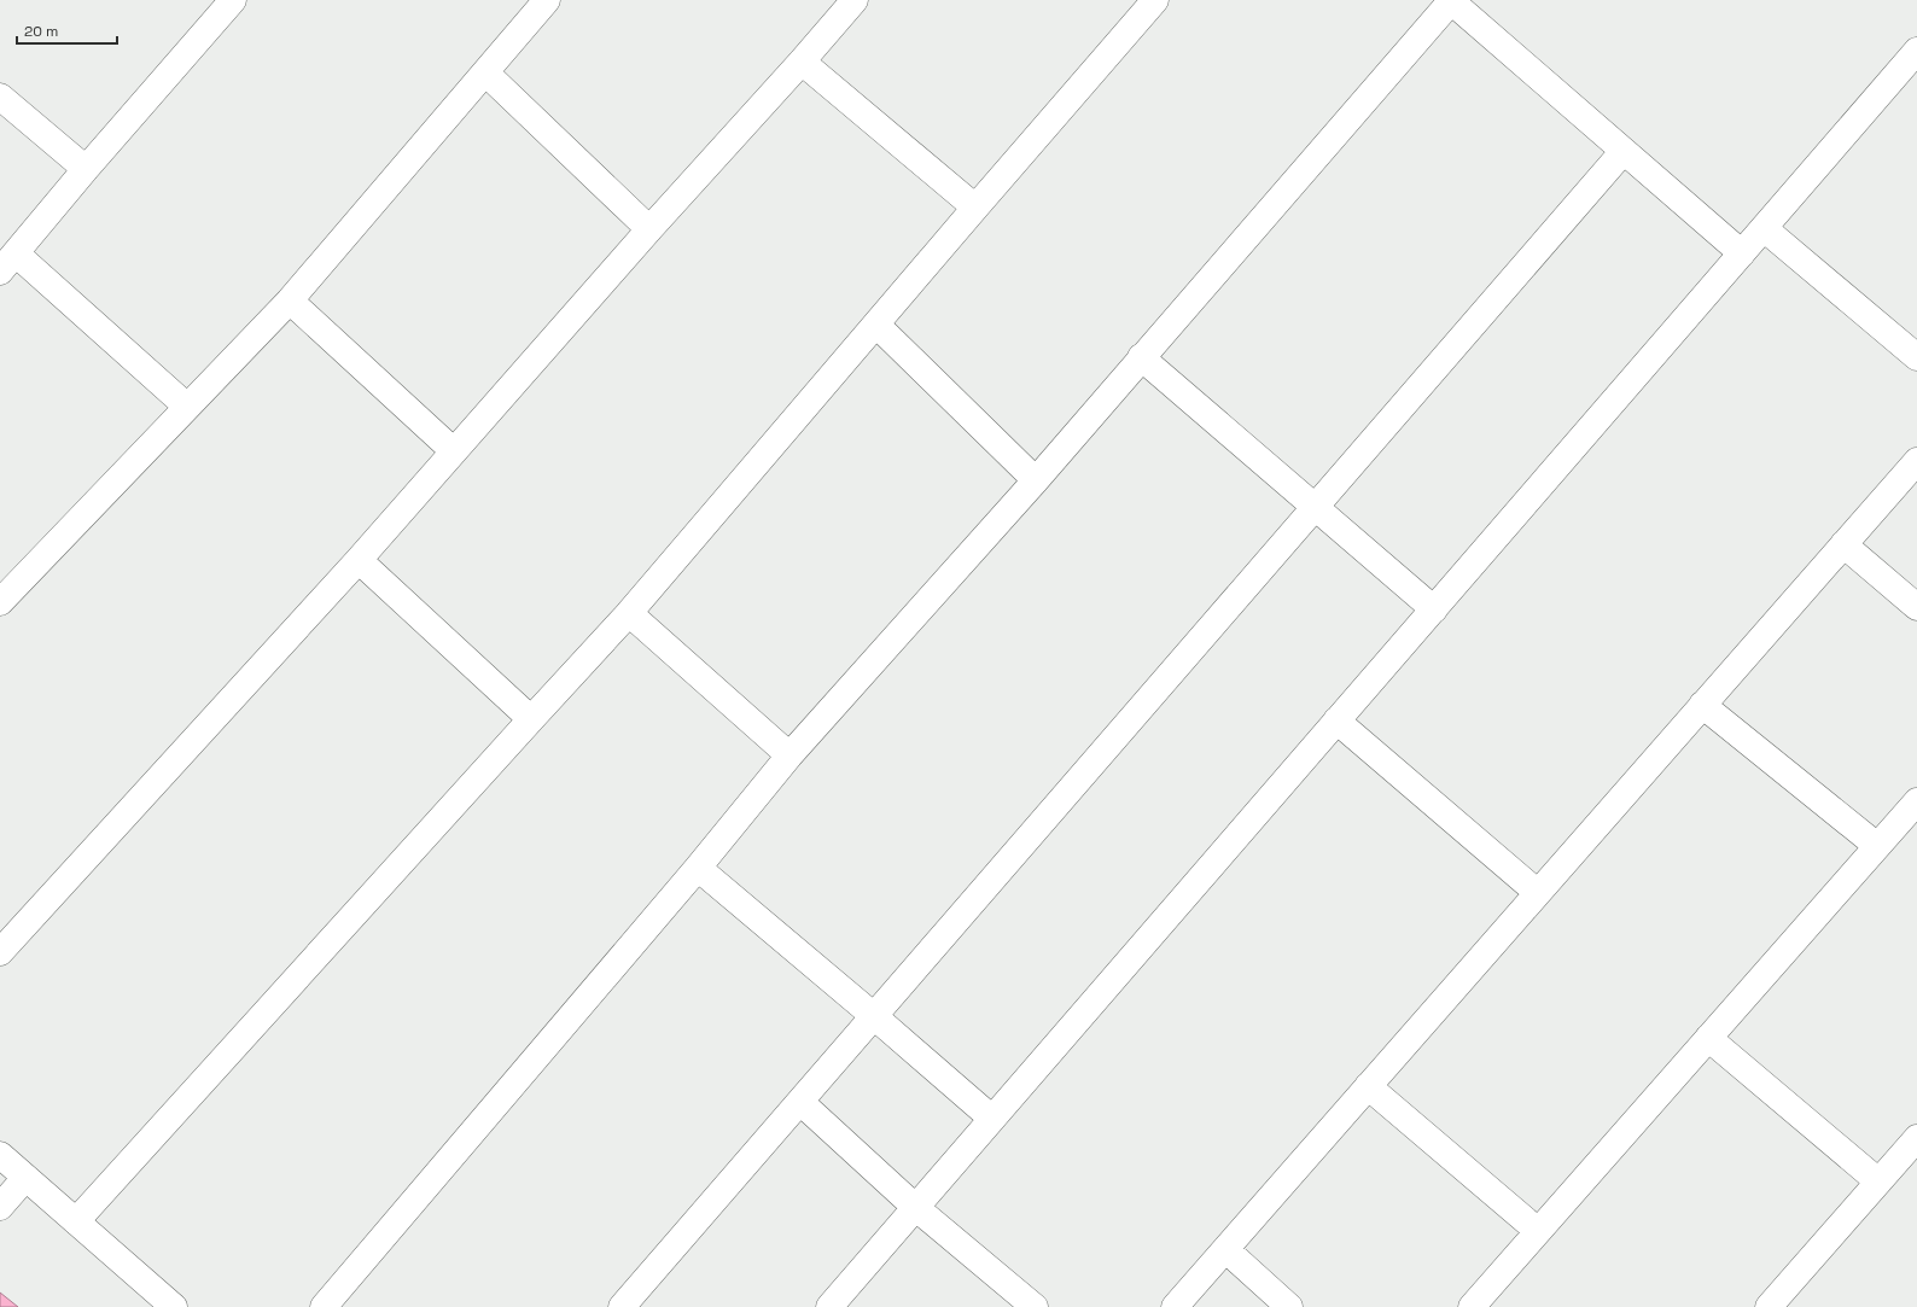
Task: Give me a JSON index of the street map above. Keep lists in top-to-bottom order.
{
  "scale_bar": "20 m"
}
